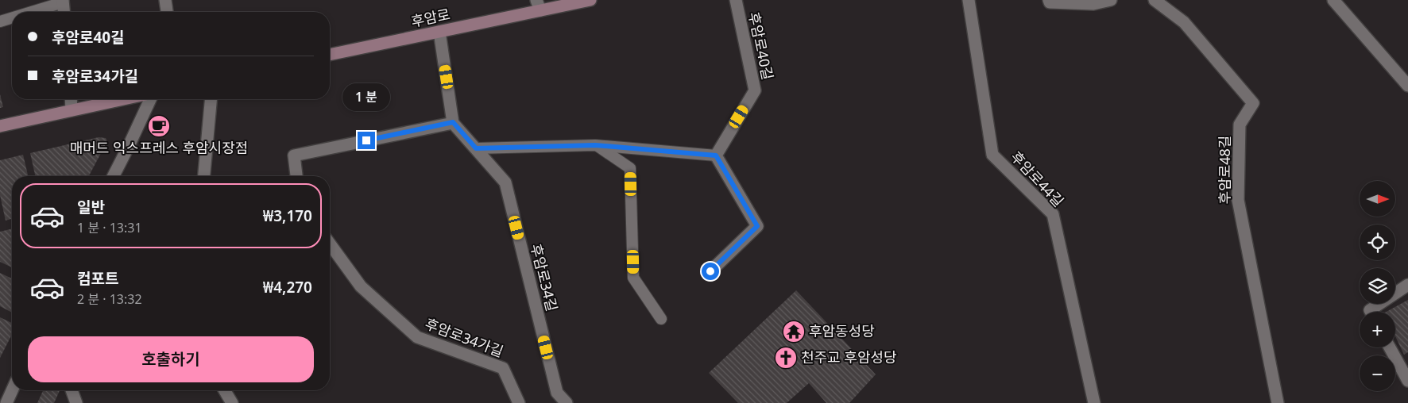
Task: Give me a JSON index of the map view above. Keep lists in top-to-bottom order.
{
  "streets": {
    "main road": ["후암로"],
    "street": [
      "후암로40길",
      "후암로48길",
      "후암로44길",
      "후암로34길",
      "후암로34가길"
    ]
  },
  "places": {
    "cafe": ["매머드 익스프레스 후암시장점"],
    "temple": ["후암동성당"],
    "church": ["천주교 후암성당"]
  },
  "north": "right",
  "page": {
    "banner": ["후암로40길", "후암로34가길"],
    "bubble": "1 분",
    "map_buttons": ["+", "−"],
    "list": [
      {
        "name": "일반",
        "note": "1 분 · 13:31",
        "value": "₩3,170"
      },
      {
        "name": "컴포트",
        "note": "2 분 · 13:32",
        "value": "₩4,270"
      }
    ],
    "buttons": "호출하기"
  }
}
